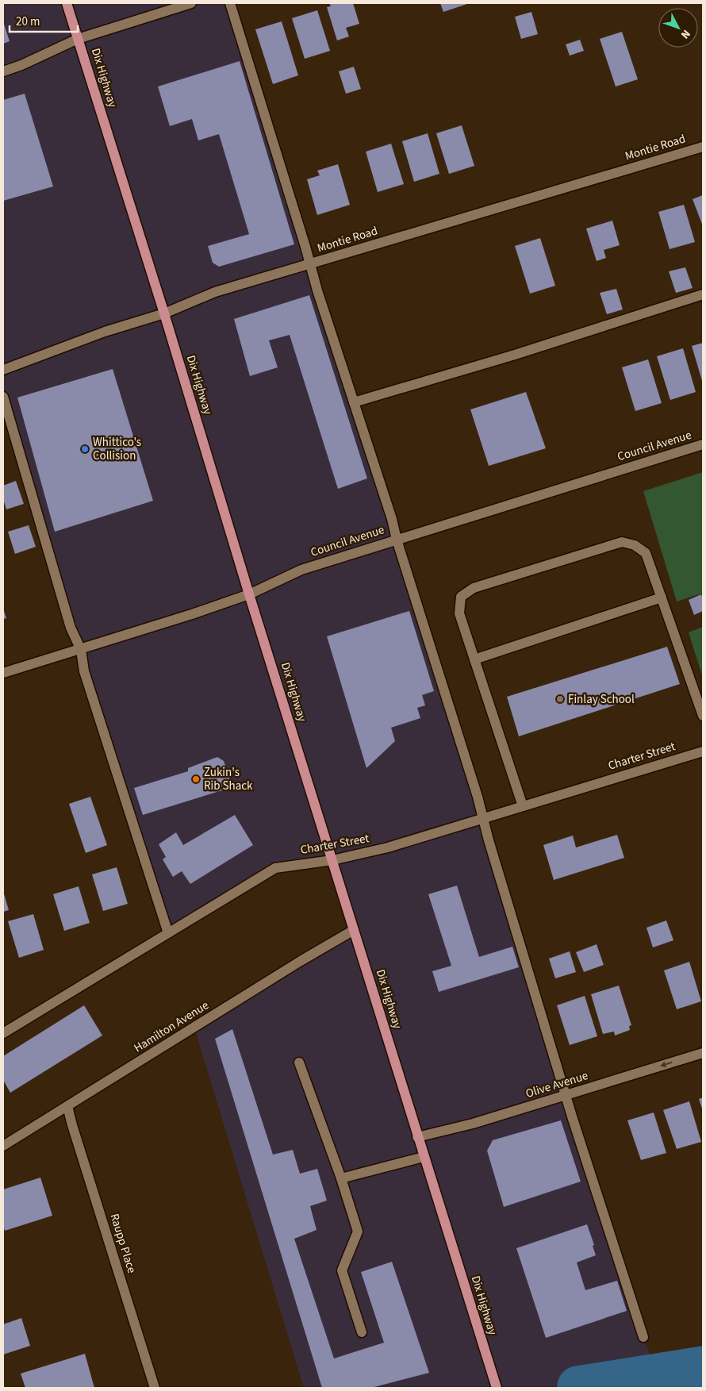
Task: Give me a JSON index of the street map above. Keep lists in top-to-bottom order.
{
  "streets": {
    "main road": ["Dix Highway"],
    "street": [
      "Montie Road",
      "Council Avenue",
      "Charter Street",
      "Hamilton Avenue",
      "Olive Avenue",
      "Raupp Place"
    ]
  },
  "crossings": [
    ["Dix Highway", "Montie Road"],
    ["Dix Highway", "Council Avenue"],
    ["Dix Highway", "Charter Street"],
    ["Dix Highway", "Hamilton Avenue"],
    ["Dix Highway", "Olive Avenue"],
    ["Hamilton Avenue", "Raupp Place"]
  ],
  "one_way": ["Olive Avenue"],
  "places": ["Whittico's Collision", "Finlay School", "Zukin's Rib Shack"],
  "scale_bar": "20 m",
  "north": "bottom right"
}
